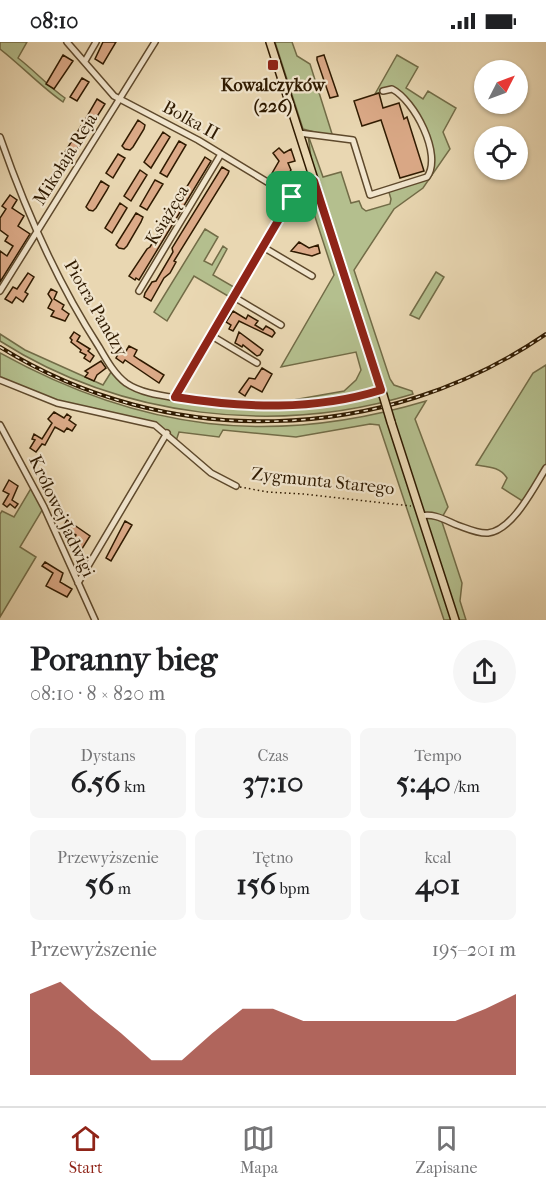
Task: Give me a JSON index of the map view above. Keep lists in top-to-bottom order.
{
  "streets": {
    "street": [
      "Bolka II",
      "Mikołaja Reja",
      "Książęca",
      "Piotra Pandzy",
      "Zygmunta Starego",
      "Królowej Jadwigi"
    ]
  },
  "crossings": [
    ["Bolka II", "Mikołaja Reja"],
    ["Bolka II", "Książęca"],
    ["Mikołaja Reja", "Piotra Pandzy"]
  ],
  "places": {
    "transit": ["Kowalczyków (226)"]
  },
  "north": "top right",
  "page": {
    "status": "08:10",
    "heading": ["Poranny bieg", "08:10 · 8 × 820 m"],
    "stats": [
      ["Dystans", "6.56 km"],
      ["Czas", "37:10"],
      ["Tempo", "5:40 /km"],
      ["Przewyższenie", "56 m"],
      ["Tętno", "156 bpm"],
      ["kcal", "401"]
    ],
    "chart": ["Przewyższenie", "195–201 m"],
    "tabs": ["Start", "Mapa", "Zapisane"]
  }
}
